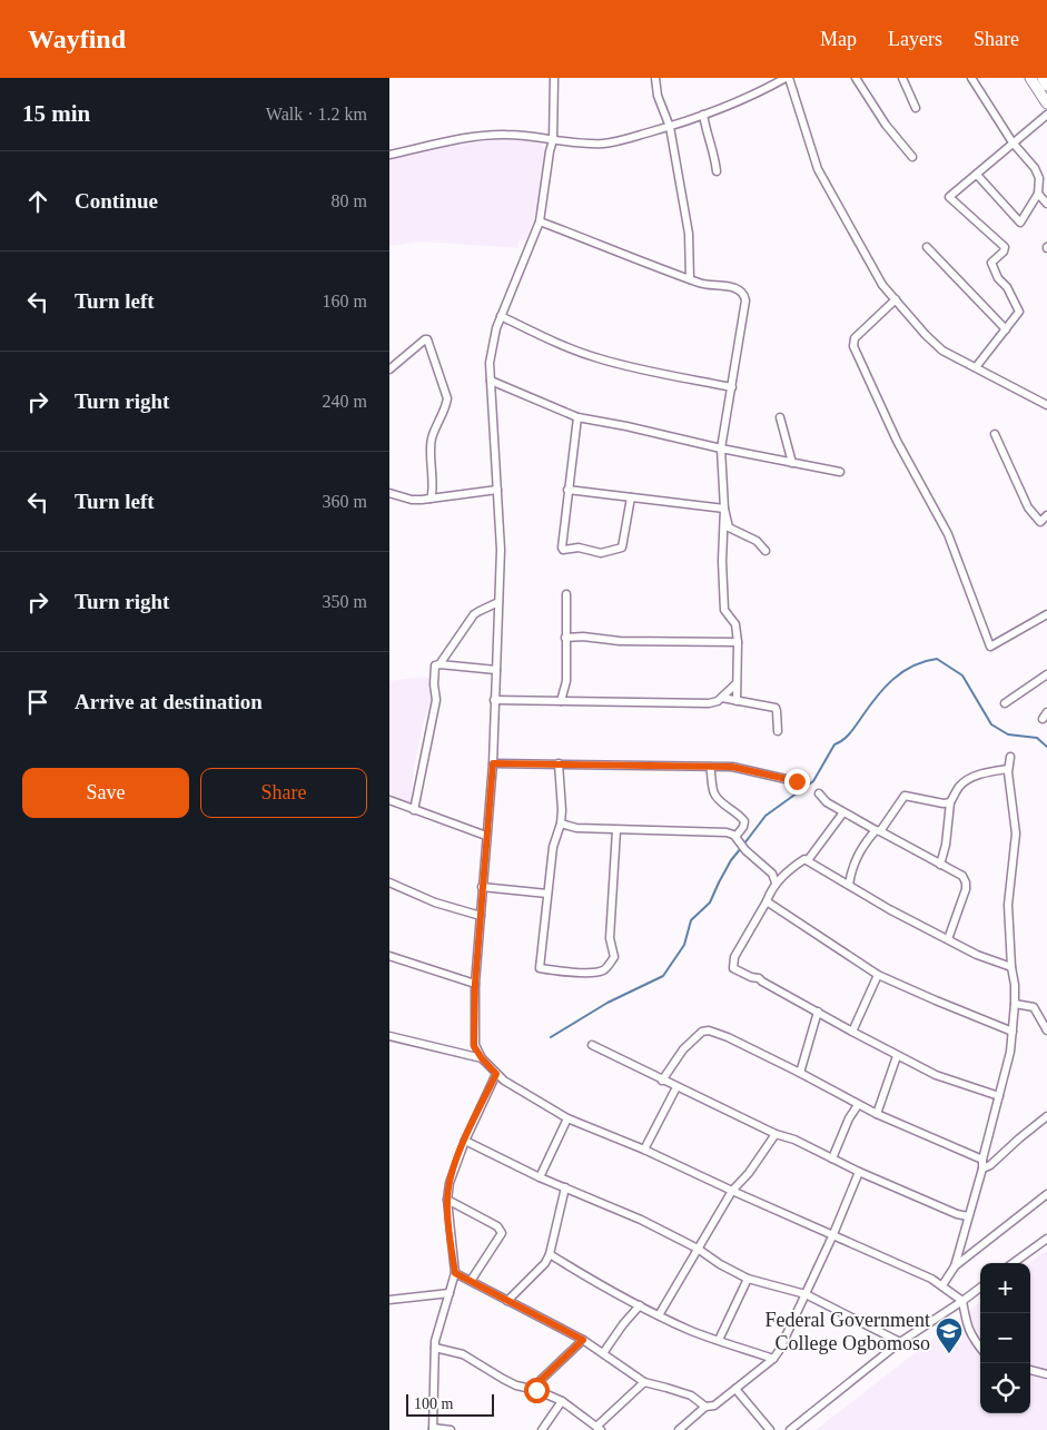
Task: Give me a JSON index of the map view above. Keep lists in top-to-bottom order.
{
  "places": {
    "school or university": ["Federal Government College Ogbomoso"]
  },
  "scale_bar": "100 m",
  "page": {
    "header": "Wayfind",
    "nav": ["Map", "Layers", "Share"],
    "heading": ["15 min", "Walk · 1.2 km"],
    "list": [
      ["Continue", "80 m"],
      ["Turn left", "160 m"],
      ["Turn right", "240 m"],
      ["Turn left", "360 m"],
      ["Turn right", "350 m"],
      "Arrive at destination"
    ],
    "buttons": ["Save", "Share"],
    "map_buttons": ["+", "−"],
    "scale": "100 m"
  }
}
